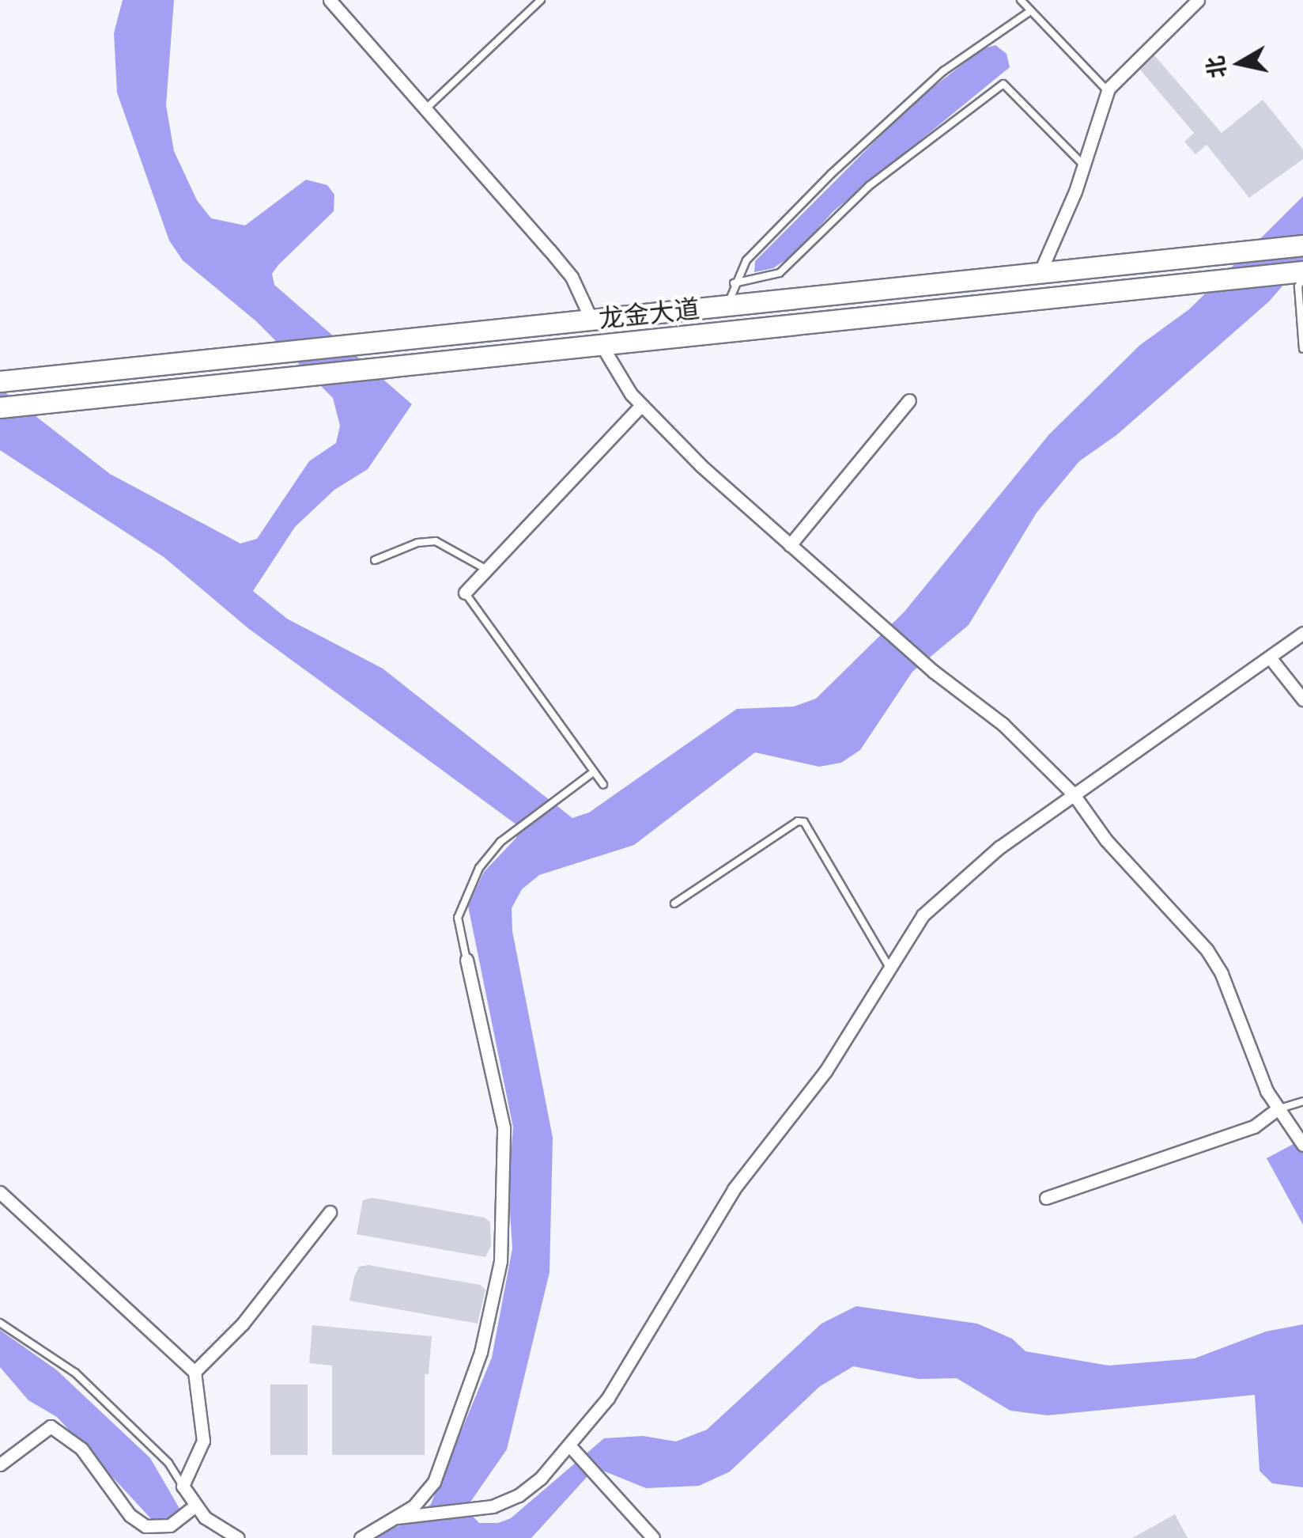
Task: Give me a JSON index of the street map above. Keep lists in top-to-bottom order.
{
  "streets": {
    "main road": ["龙金大道"]
  },
  "north": "left"
}
